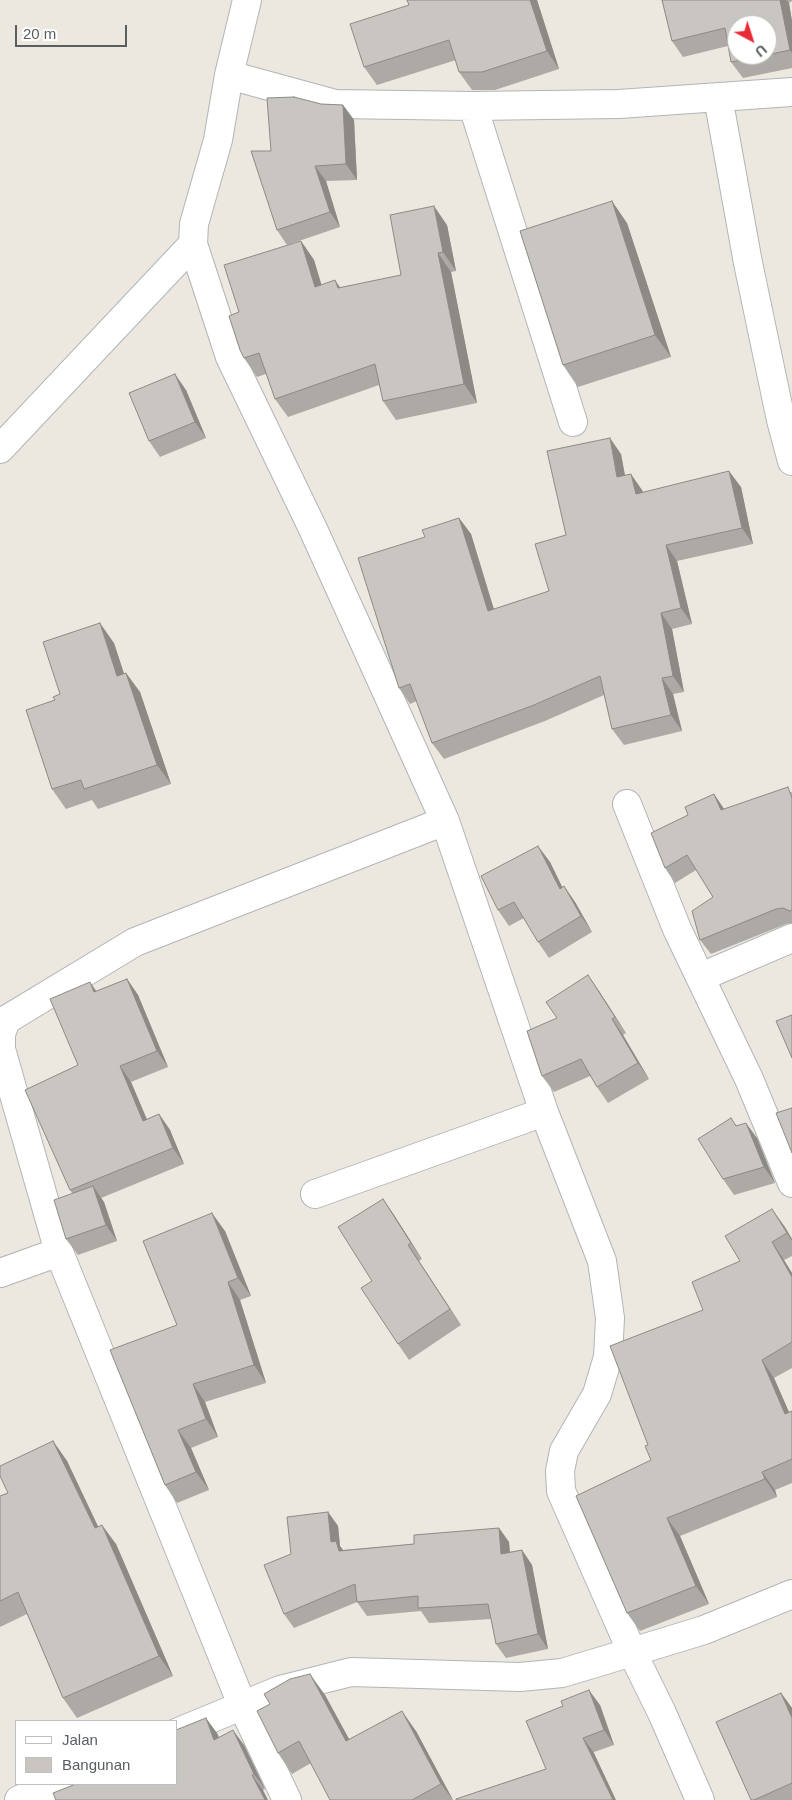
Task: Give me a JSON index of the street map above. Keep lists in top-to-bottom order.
{
  "legend": ["Jalan", "Bangunan"],
  "scale_bar": "20 m",
  "north": "bottom right"
}
